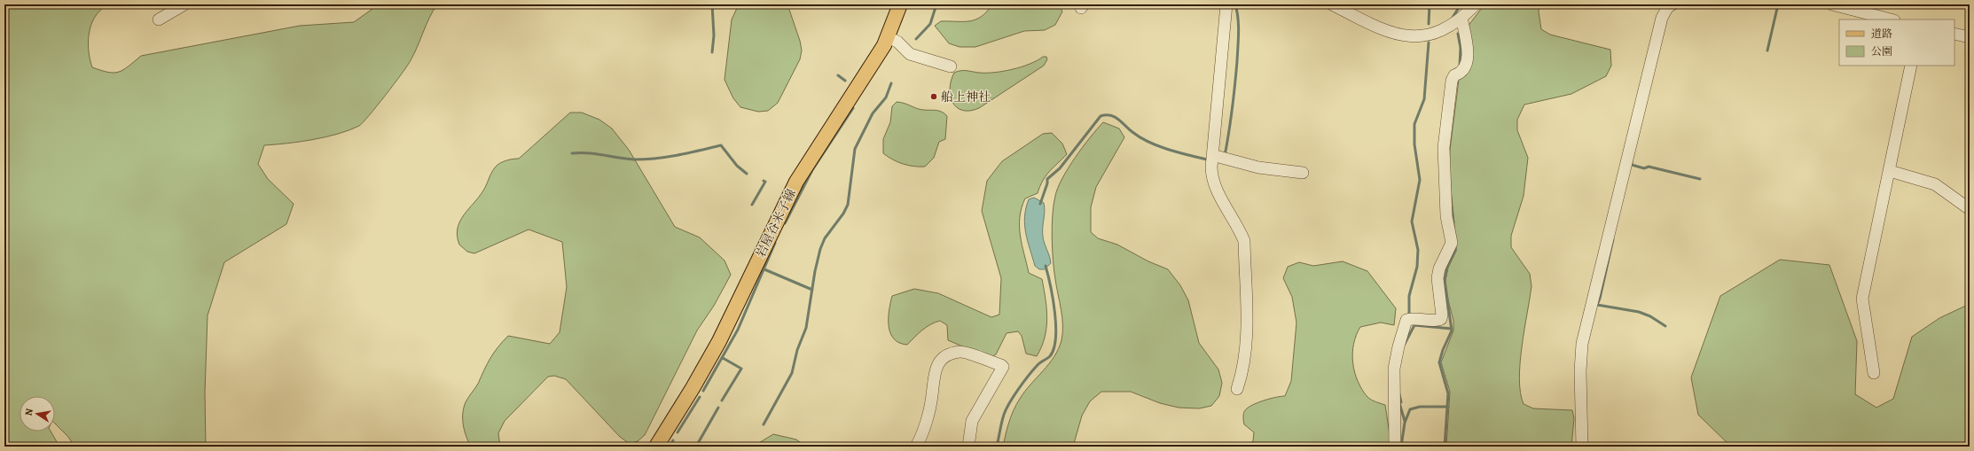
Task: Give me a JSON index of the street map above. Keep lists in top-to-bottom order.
{
  "streets": {
    "main road": ["岩屋谷米子線"]
  },
  "places": ["船上神社"],
  "legend": ["道路", "公園"],
  "north": "left"
}
